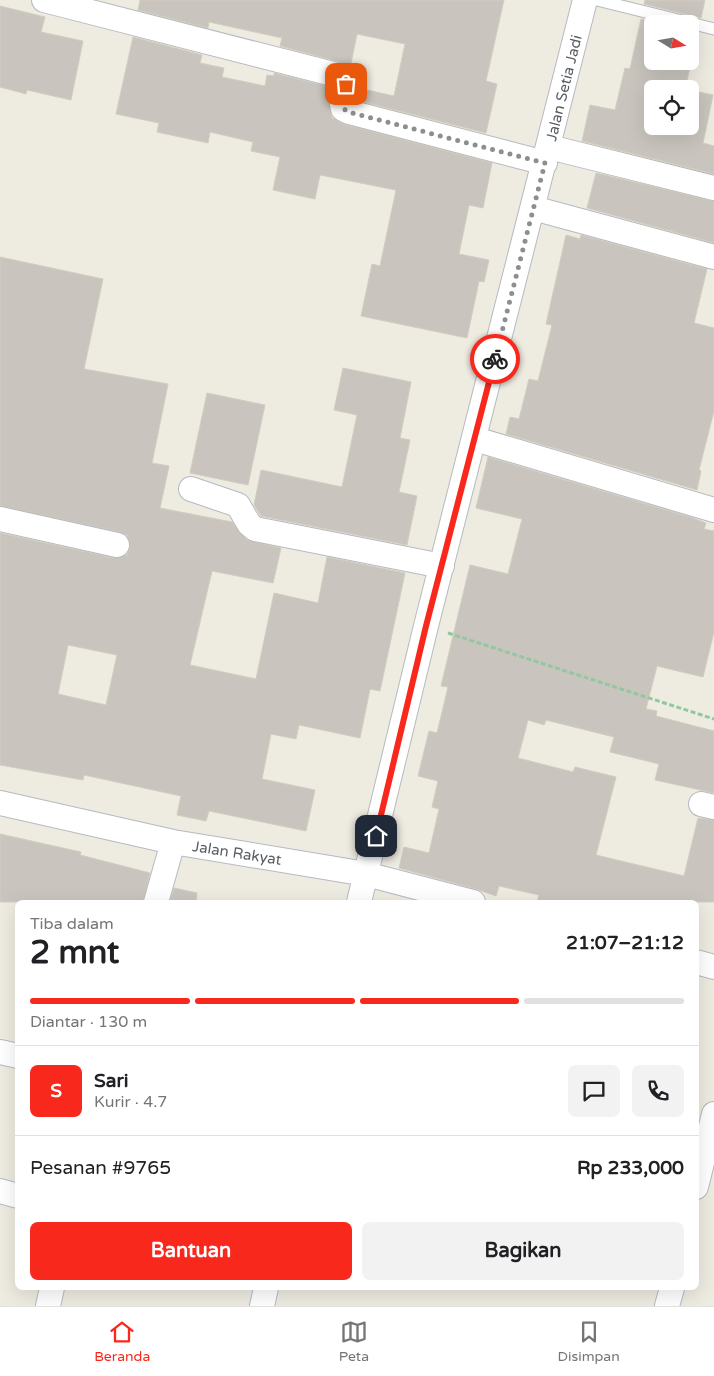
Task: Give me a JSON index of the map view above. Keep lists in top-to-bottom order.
{
  "streets": {
    "street": ["Jalan Setia Jadi", "Jalan Rakyat"]
  },
  "crossings": [
    ["Jalan Setia Jadi", "Jalan Rakyat"]
  ],
  "north": "right",
  "page": {
    "heading": ["2 mnt", "Tiba dalam", "21:07–21:12"],
    "panel": [
      "Sari",
      "Kurir · 4.7",
      "Pesanan #9765",
      "Rp 233,000"
    ],
    "bar": "Diantar · 130 m",
    "round": "S",
    "buttons": ["Bantuan", "Bagikan"],
    "tabs": ["Beranda", "Peta", "Disimpan"]
  }
}
